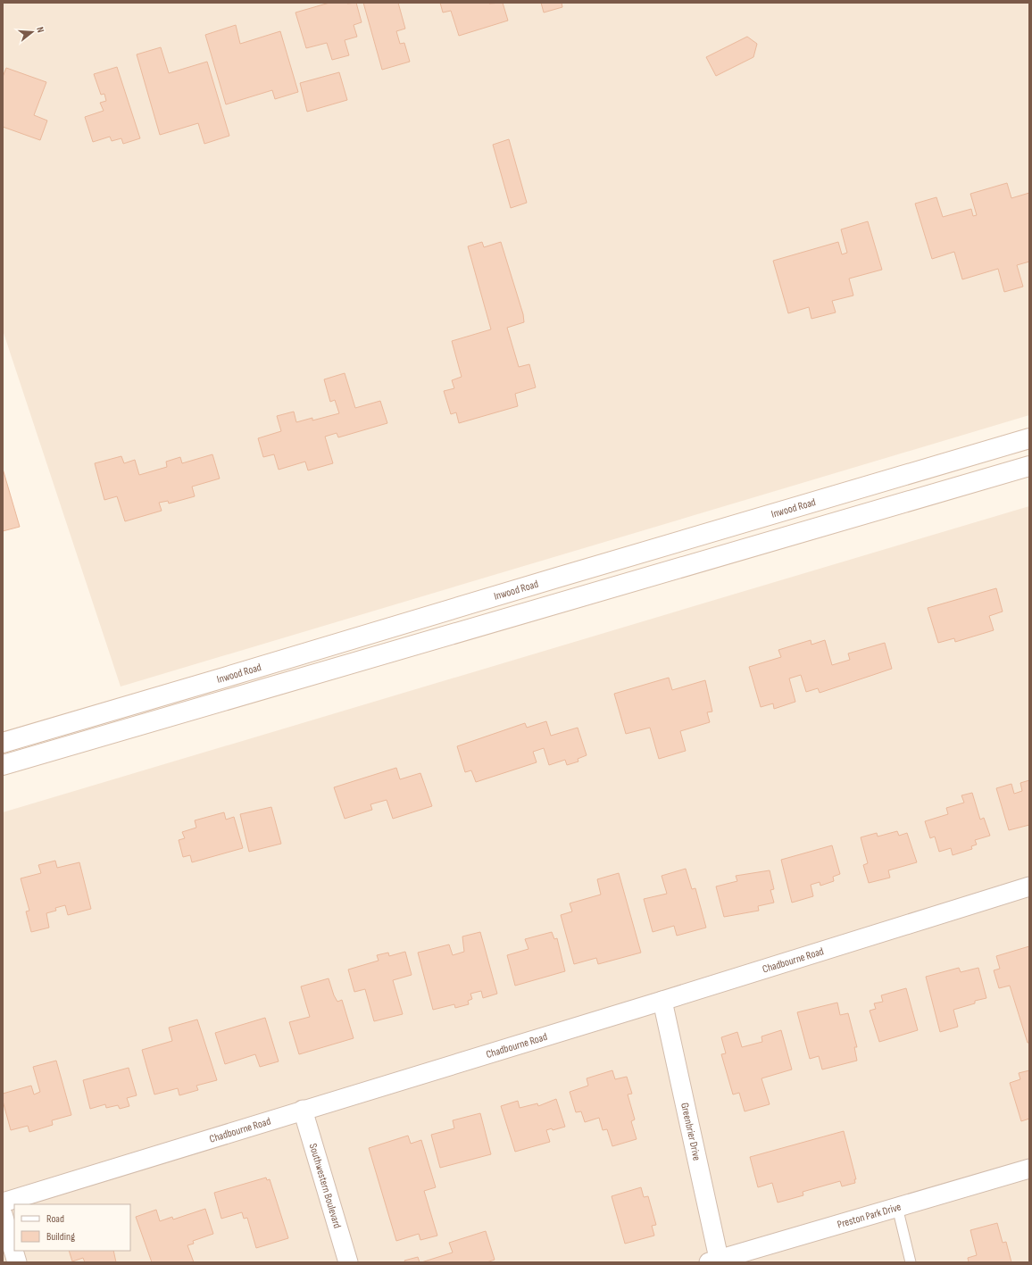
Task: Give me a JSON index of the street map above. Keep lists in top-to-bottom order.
{
  "streets": {
    "main road": ["Inwood Road"],
    "street": [
      "Chadbourne Road",
      "Greenbrier Drive",
      "Southwestern Boulevard",
      "Preston Park Drive"
    ]
  },
  "crossings": [
    ["Chadbourne Road", "Greenbrier Drive"],
    ["Chadbourne Road", "Southwestern Boulevard"],
    ["Greenbrier Drive", "Preston Park Drive"]
  ],
  "legend": ["Road", "Building"],
  "north": "right"
}
